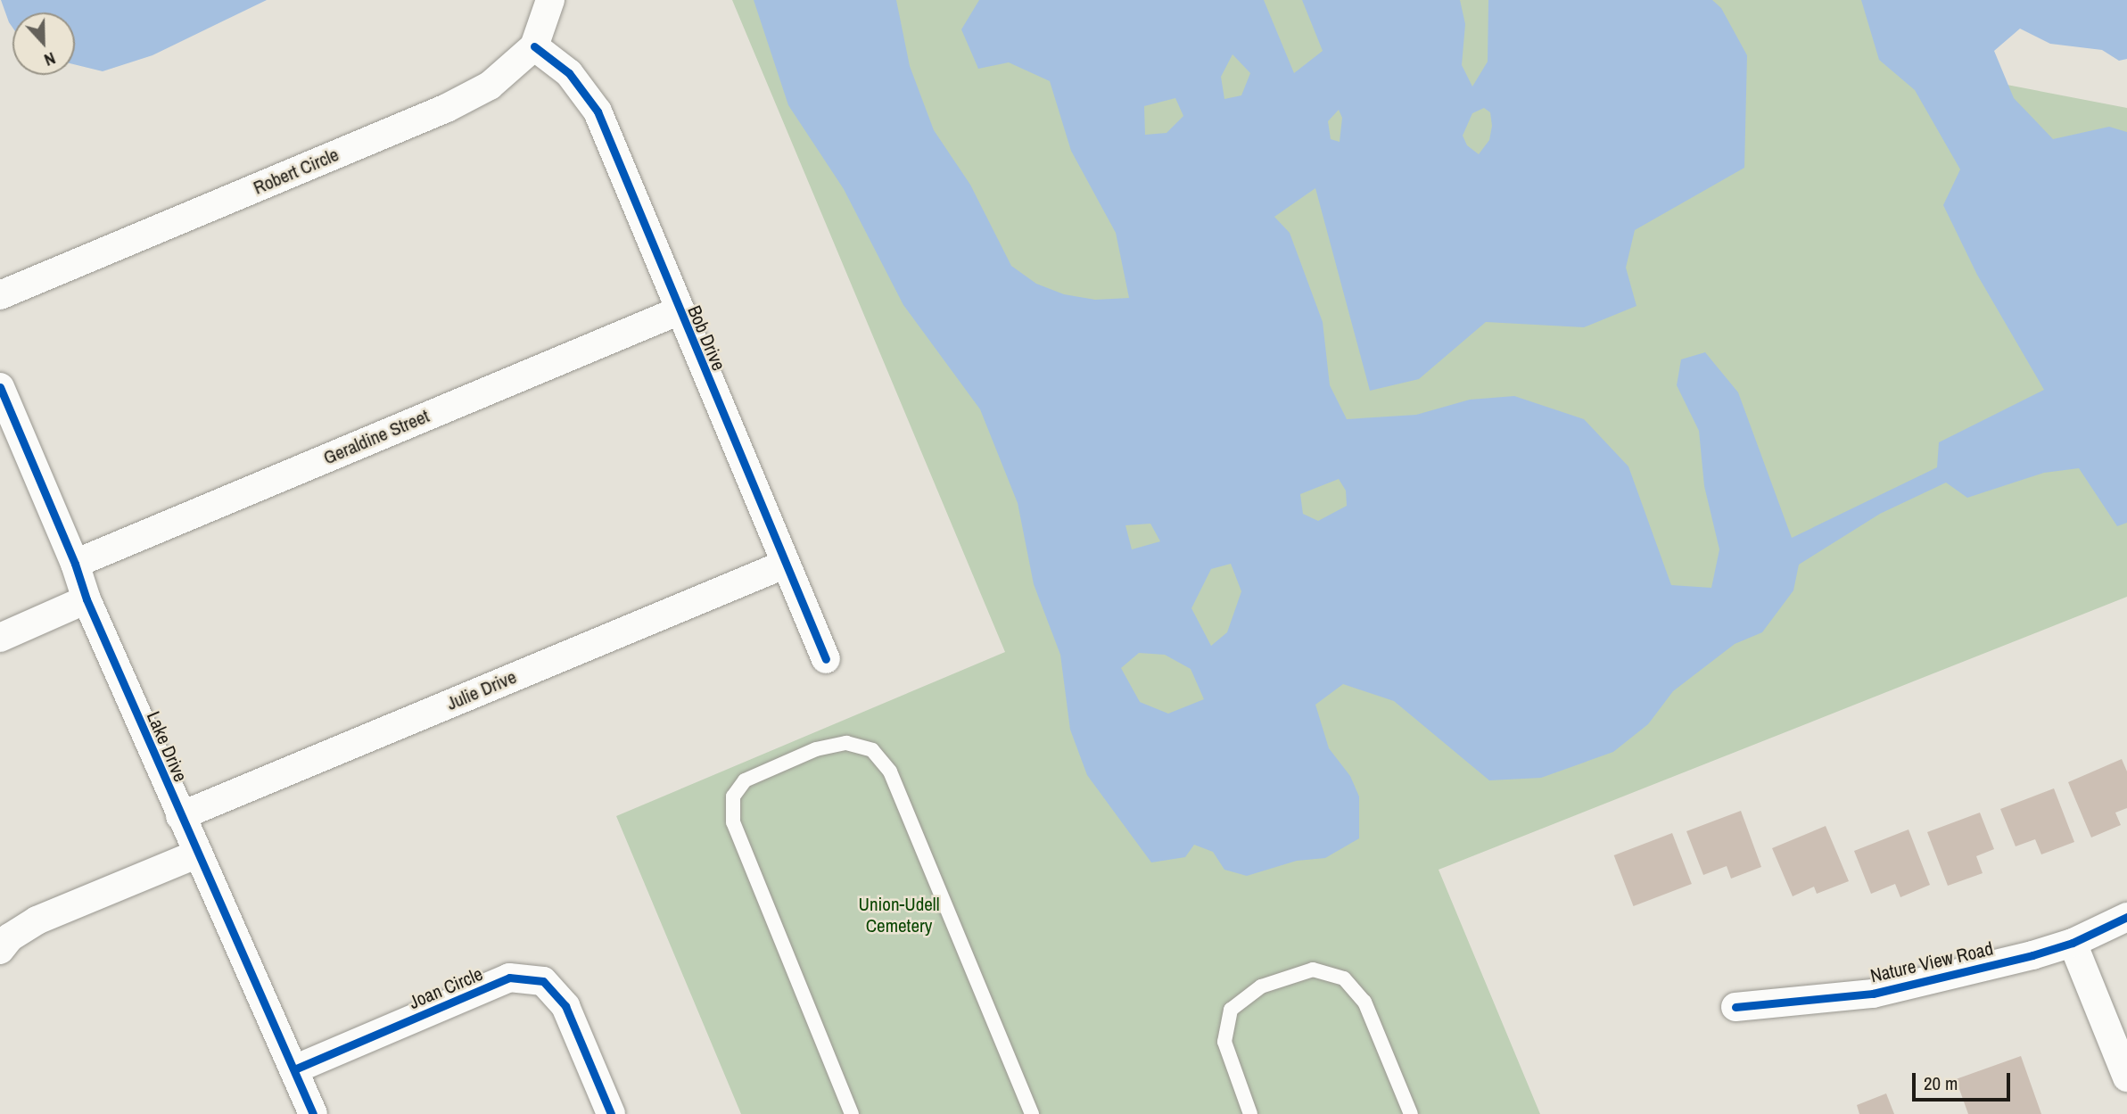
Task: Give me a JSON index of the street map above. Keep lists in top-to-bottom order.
{
  "streets": {
    "street": [
      "Robert Circle",
      "Bob Drive",
      "Geraldine Street",
      "Julie Drive",
      "Lake Drive",
      "Nature View Road",
      "Joan Circle"
    ]
  },
  "crossings": [
    ["Robert Circle", "Bob Drive"],
    ["Bob Drive", "Geraldine Street"],
    ["Bob Drive", "Julie Drive"],
    ["Geraldine Street", "Lake Drive"],
    ["Julie Drive", "Lake Drive"],
    ["Lake Drive", "Joan Circle"]
  ],
  "parks": ["Union-Udell Cemetery"],
  "scale_bar": "20 m",
  "north": "bottom"
}
